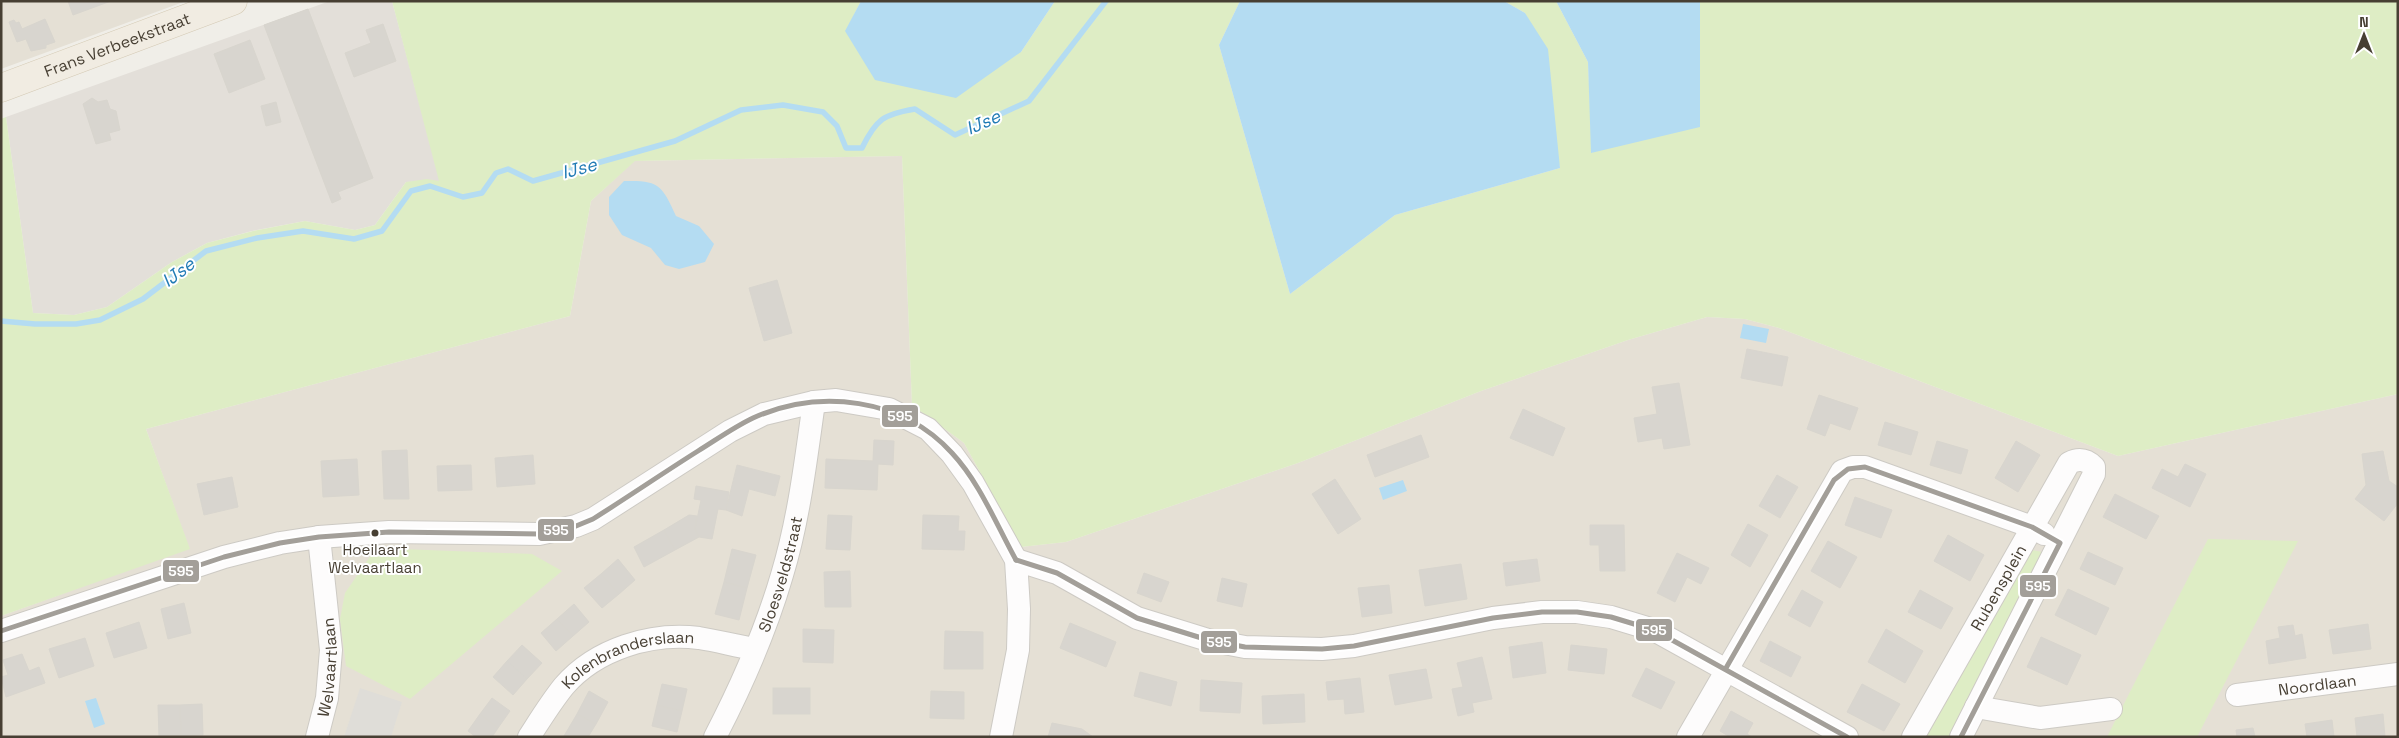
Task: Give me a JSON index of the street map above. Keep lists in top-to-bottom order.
{
  "streets": {
    "main road": ["Frans Verbeekstraat"],
    "street": [
      "Sloesveldstraat",
      "Rubensplein",
      "Kolenbranderslaan",
      "Welvaartlaan",
      "Noordlaan"
    ]
  },
  "crossings": [
    ["Sloesveldstraat", "Kolenbranderslaan"]
  ],
  "water": ["IJse"],
  "places": ["Hoeilaart Welvaartlaan"],
  "lines": ["transit line 595"],
  "north": "top"
}
